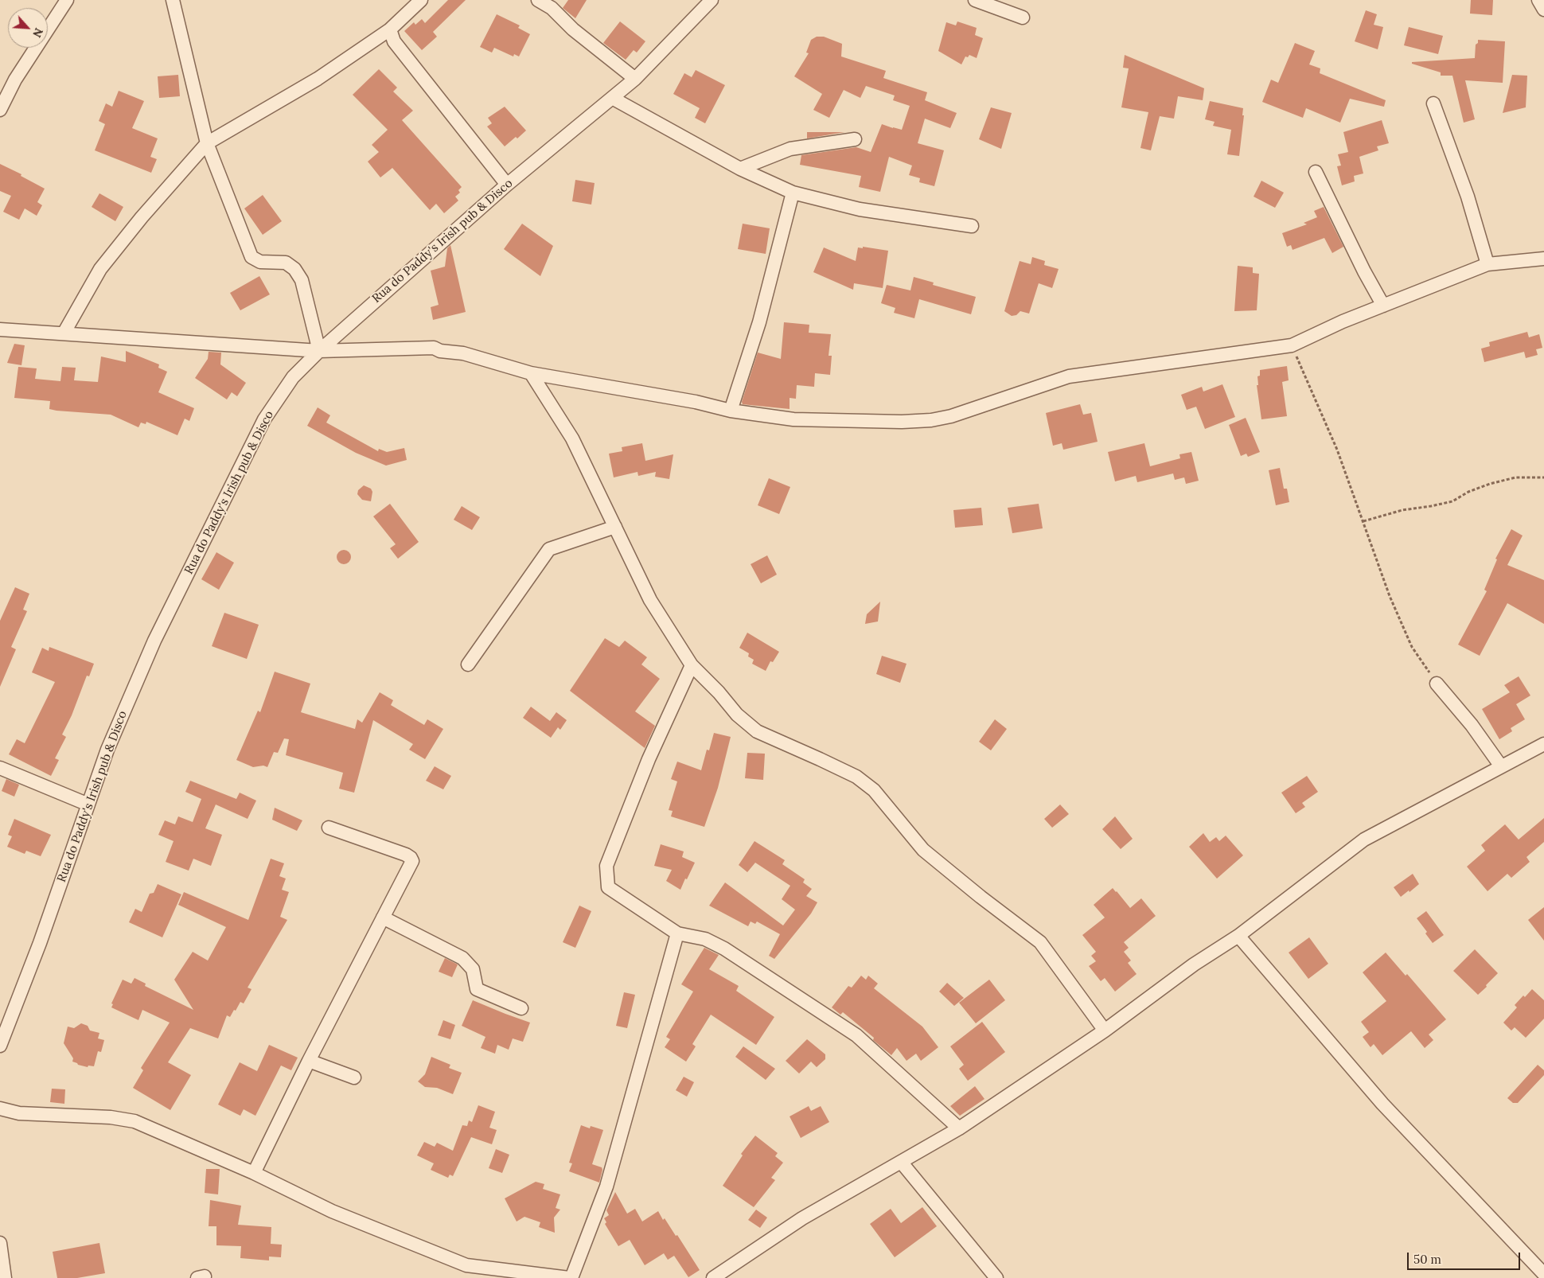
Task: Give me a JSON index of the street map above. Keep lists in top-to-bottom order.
{
  "streets": {
    "street": ["Rua do Paddy's Irish pub & Disco"]
  },
  "scale_bar": "50 m",
  "north": "bottom right"
}
